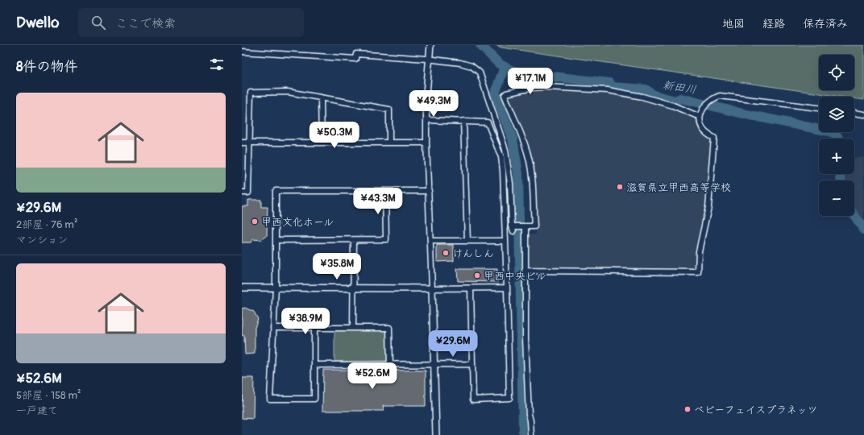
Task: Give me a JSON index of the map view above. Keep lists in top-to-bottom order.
{
  "water": ["新田川"],
  "places": [
    "滋賀県立甲西高等学校",
    "甲西文化ホール",
    "けんしん",
    "甲西中央ビル",
    "ベビーフェイスプラネッツ"
  ],
  "page": {
    "header": "Dwello",
    "search": "ここで検索",
    "nav": ["地図", "経路", "保存済み"],
    "heading": "8件の物件",
    "map_buttons": ["+", "−"],
    "price": [
      "¥17.1M",
      "¥49.3M",
      "¥50.3M",
      "¥43.3M",
      "¥35.8M",
      "¥38.9M",
      "¥29.6M",
      "¥52.6M"
    ],
    "list": [
      {
        "name": "¥29.6M",
        "note": "2部屋 · 76 m² · マンション"
      },
      {
        "name": "¥52.6M",
        "note": "5部屋 · 158 m² · 一戸建て"
      }
    ]
  }
}
